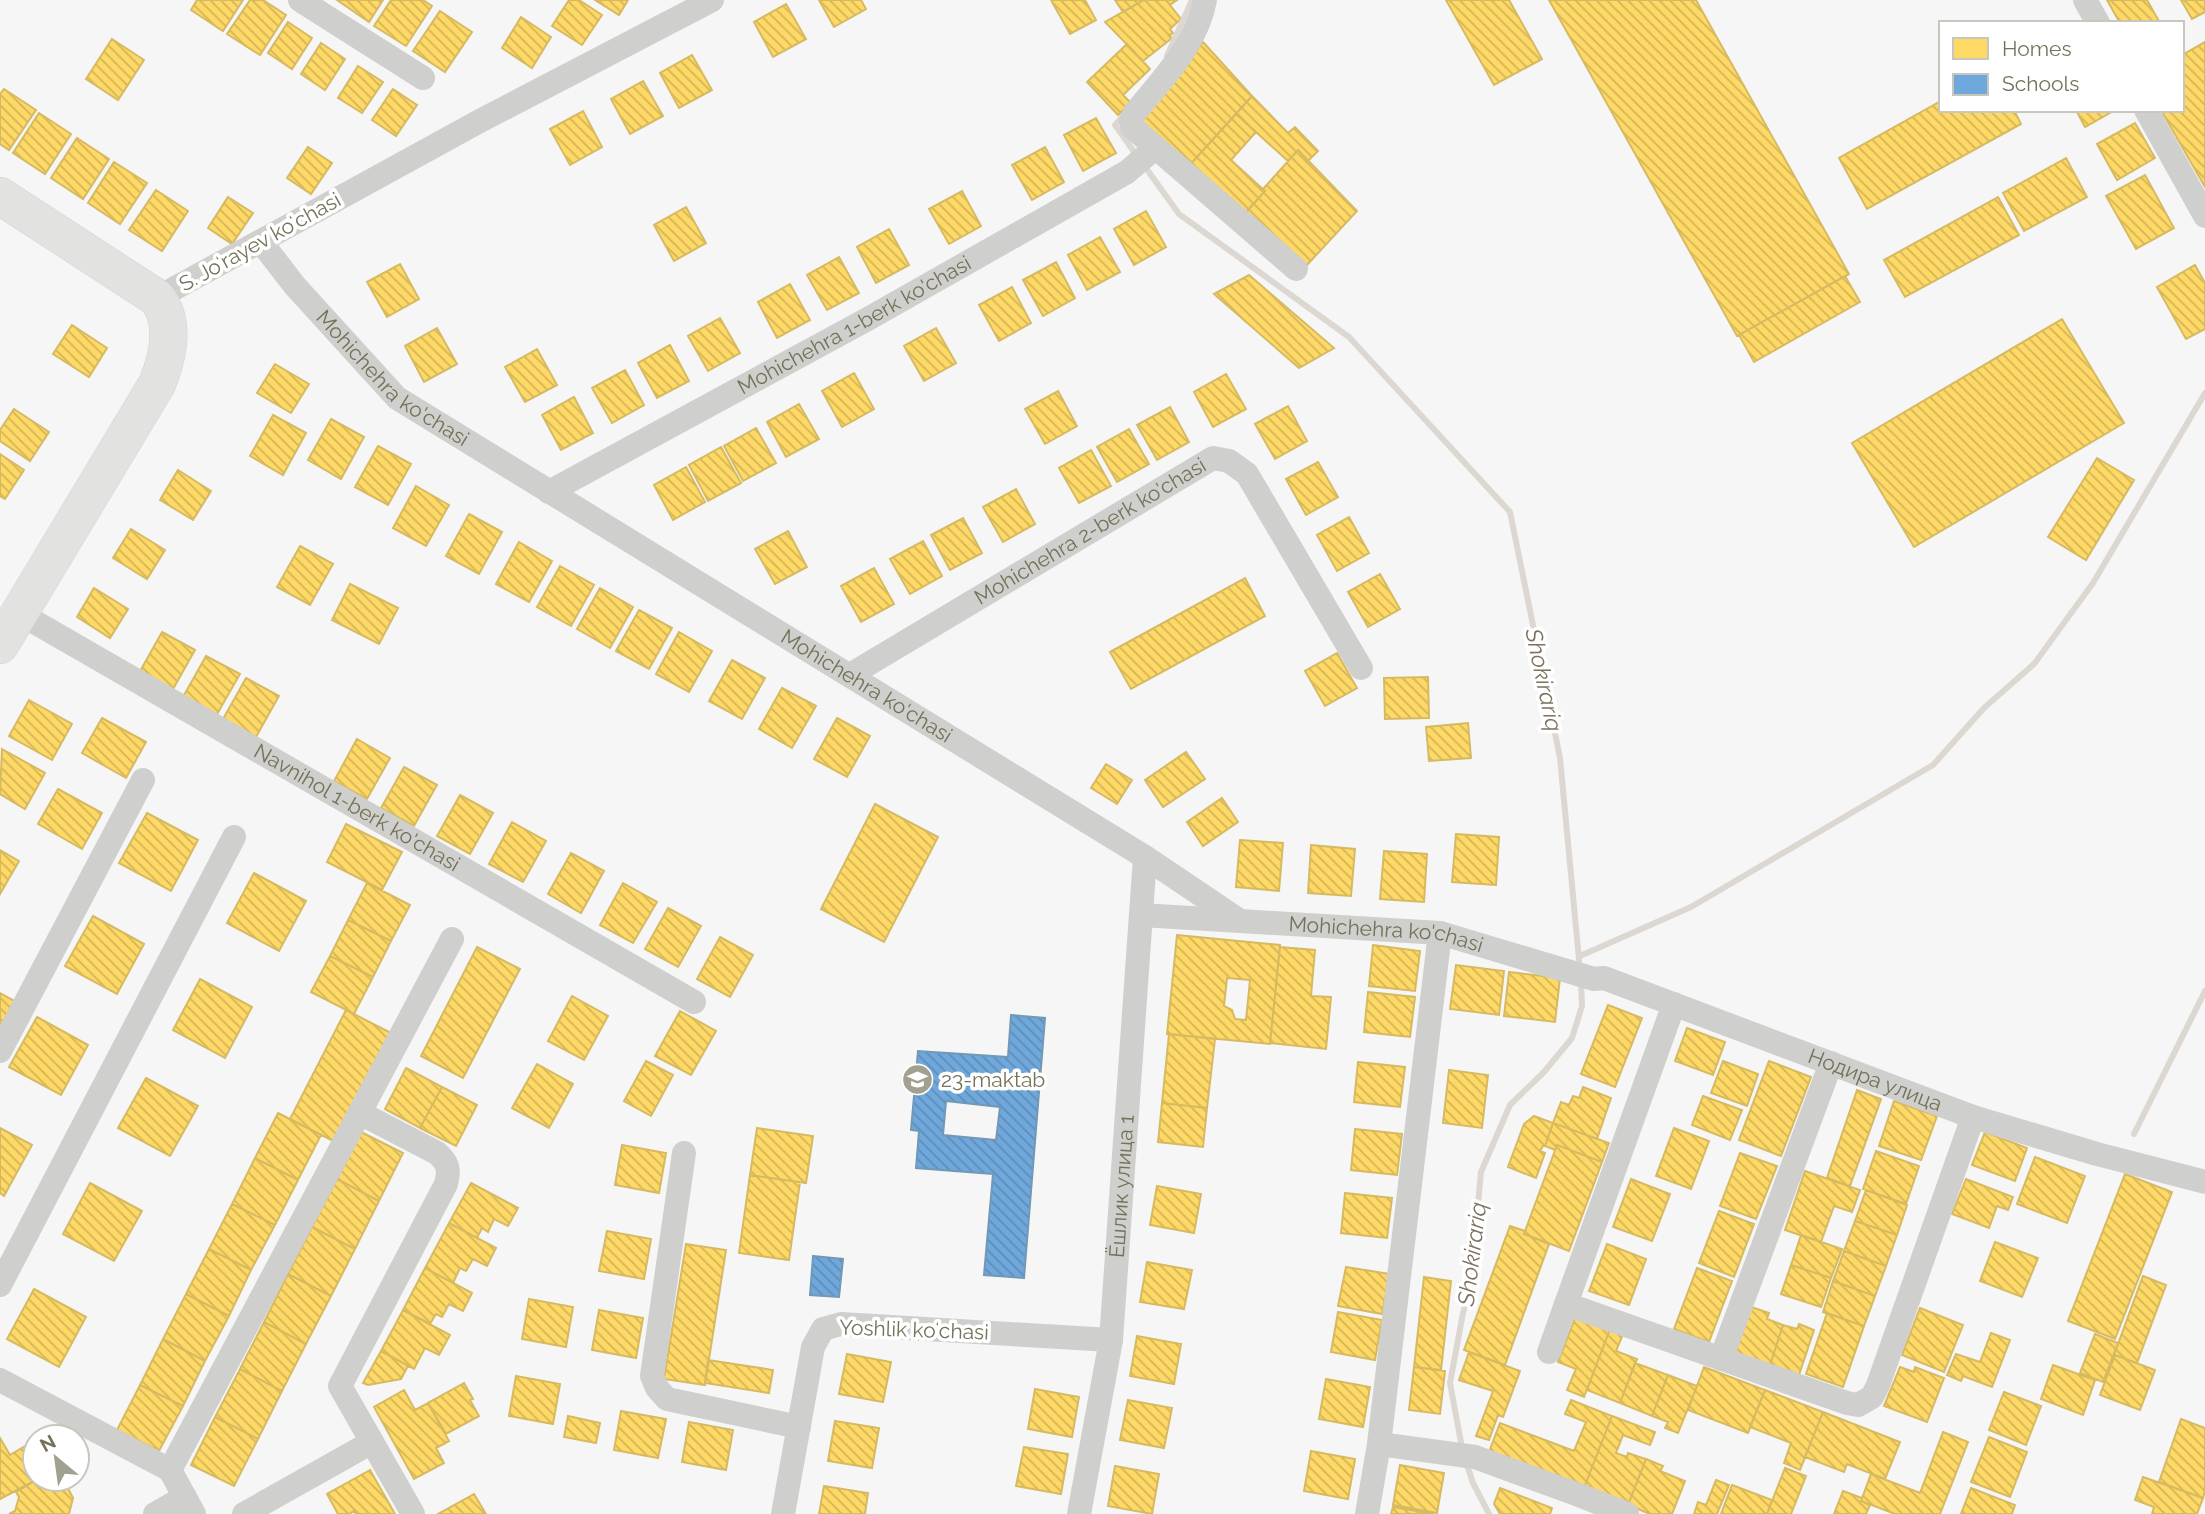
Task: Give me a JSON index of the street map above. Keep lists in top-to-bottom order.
{
  "streets": {
    "street": [
      "S. Joʻrayev koʻchasi",
      "Mohichehra 1-berk ko'chasi",
      "Mohichehra ko'chasi",
      "Mohichehra 2-berk ko'chasi",
      "Navnihol 1-berk ko'chasi",
      "Нодира улица",
      "Ёшлик улица 1",
      "Yoshlik koʻchasi"
    ]
  },
  "crossings": [
    ["S. Joʻrayev koʻchasi", "Mohichehra ko'chasi"],
    ["S. Joʻrayev koʻchasi", "Navnihol 1-berk ko'chasi"],
    ["Mohichehra 1-berk ko'chasi", "Mohichehra ko'chasi"],
    ["Mohichehra ko'chasi", "Mohichehra 2-berk ko'chasi"],
    ["Mohichehra ko'chasi", "Нодира улица"],
    ["Mohichehra ko'chasi", "Ёшлик улица 1"],
    ["Ёшлик улица 1", "Yoshlik koʻchasi"]
  ],
  "water": ["Shokirariq"],
  "places": {
    "school or university": ["23-maktab"]
  },
  "legend": ["Homes", "Schools"],
  "north": "top left"
}
